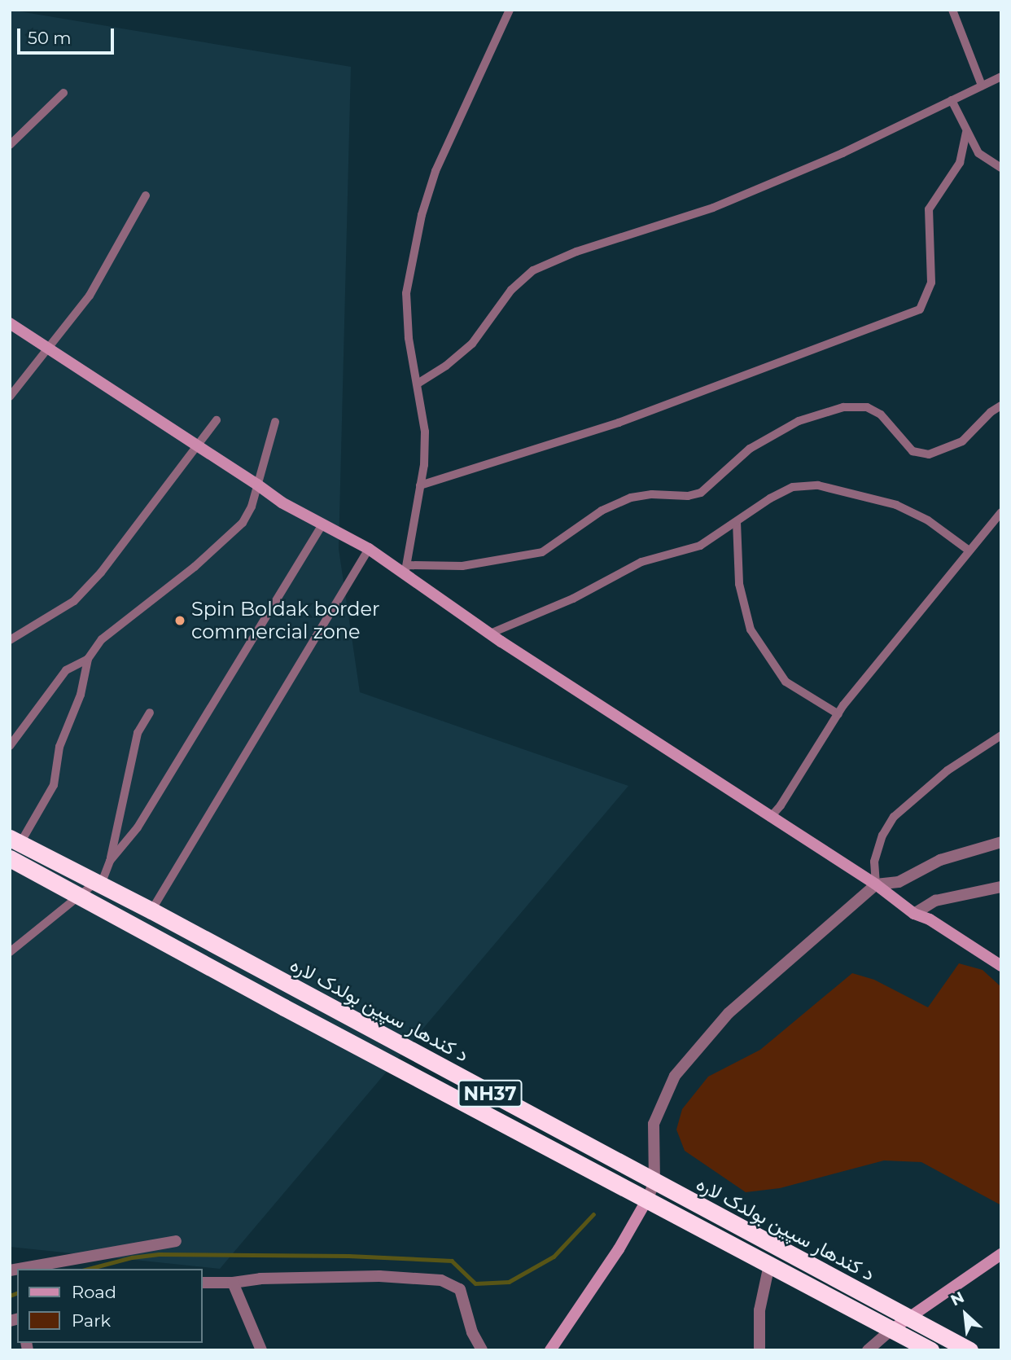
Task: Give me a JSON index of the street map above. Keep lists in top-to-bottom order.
{
  "streets": {
    "highway": ["د کندهار سپین بولدک لاره", "NH37"]
  },
  "places": ["Spin Boldak border commercial zone"],
  "legend": ["Road", "Park"],
  "scale_bar": "50 m",
  "north": "top left"
}
